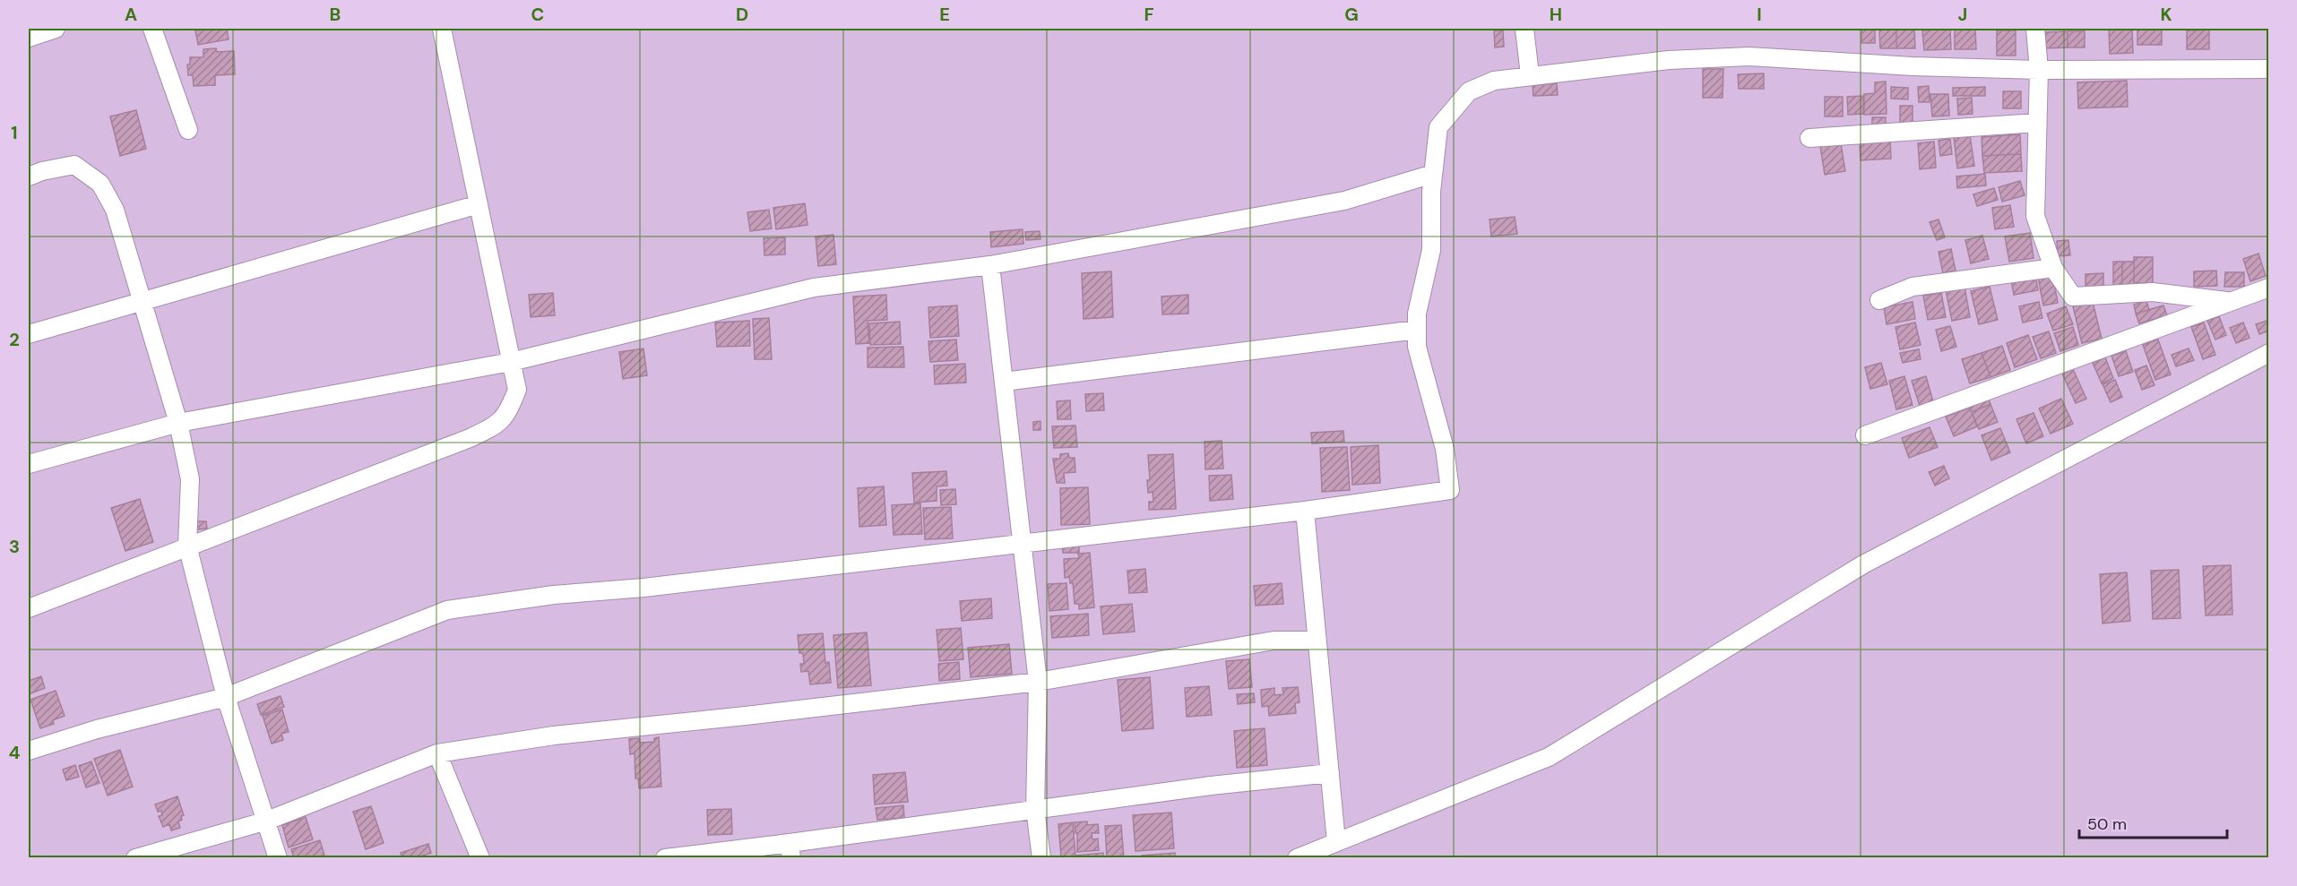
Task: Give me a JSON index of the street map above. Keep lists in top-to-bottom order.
{
  "scale_bar": "50 m",
  "grid": {
    "columns": [
      "A",
      "B",
      "C",
      "D",
      "E",
      "F",
      "G",
      "H",
      "I",
      "J",
      "K"
    ],
    "rows": [
      "1",
      "2",
      "3",
      "4"
    ]
  }
}
